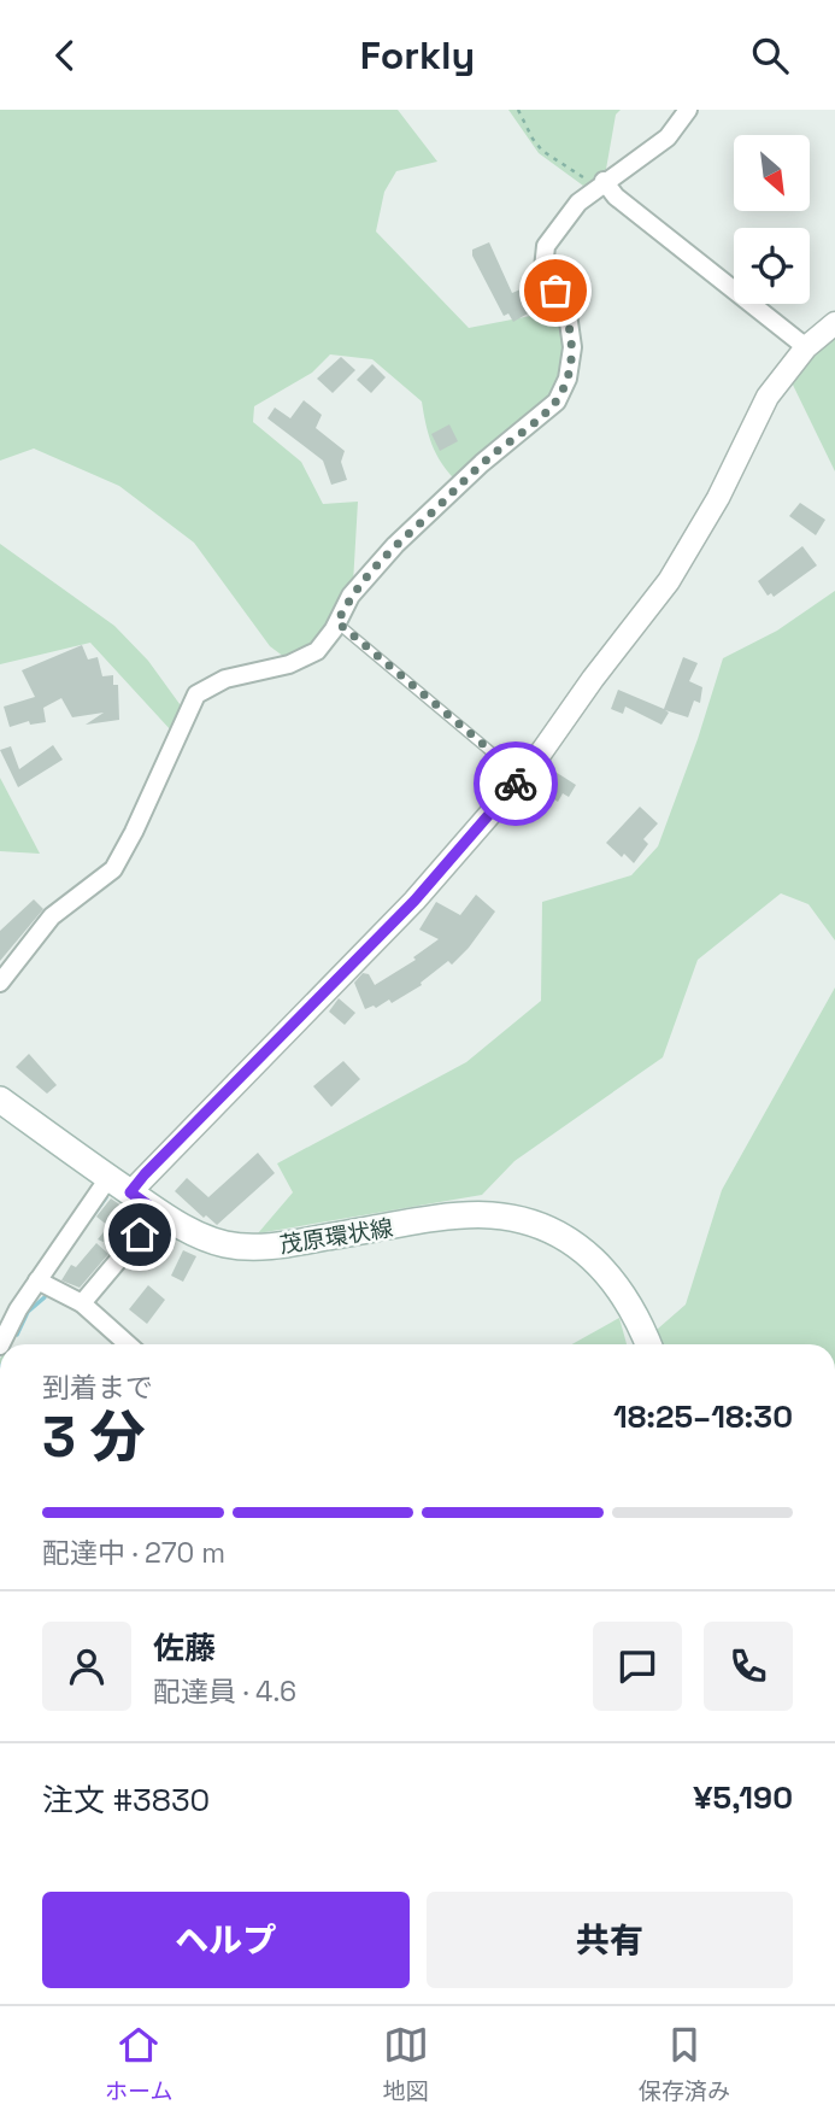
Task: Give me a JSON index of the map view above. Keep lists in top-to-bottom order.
{
  "streets": {
    "main road": ["茂原環状線"]
  },
  "north": "bottom right",
  "page": {
    "header": "Forkly",
    "heading": ["3 分", "到着まで", "18:25–18:30"],
    "panel": [
      "佐藤",
      "配達員 · 4.6",
      "注文 #3830",
      "¥5,190"
    ],
    "bar": "配達中 · 270 m",
    "buttons": ["ヘルプ", "共有"],
    "tabs": ["ホーム", "地図", "保存済み"]
  }
}
